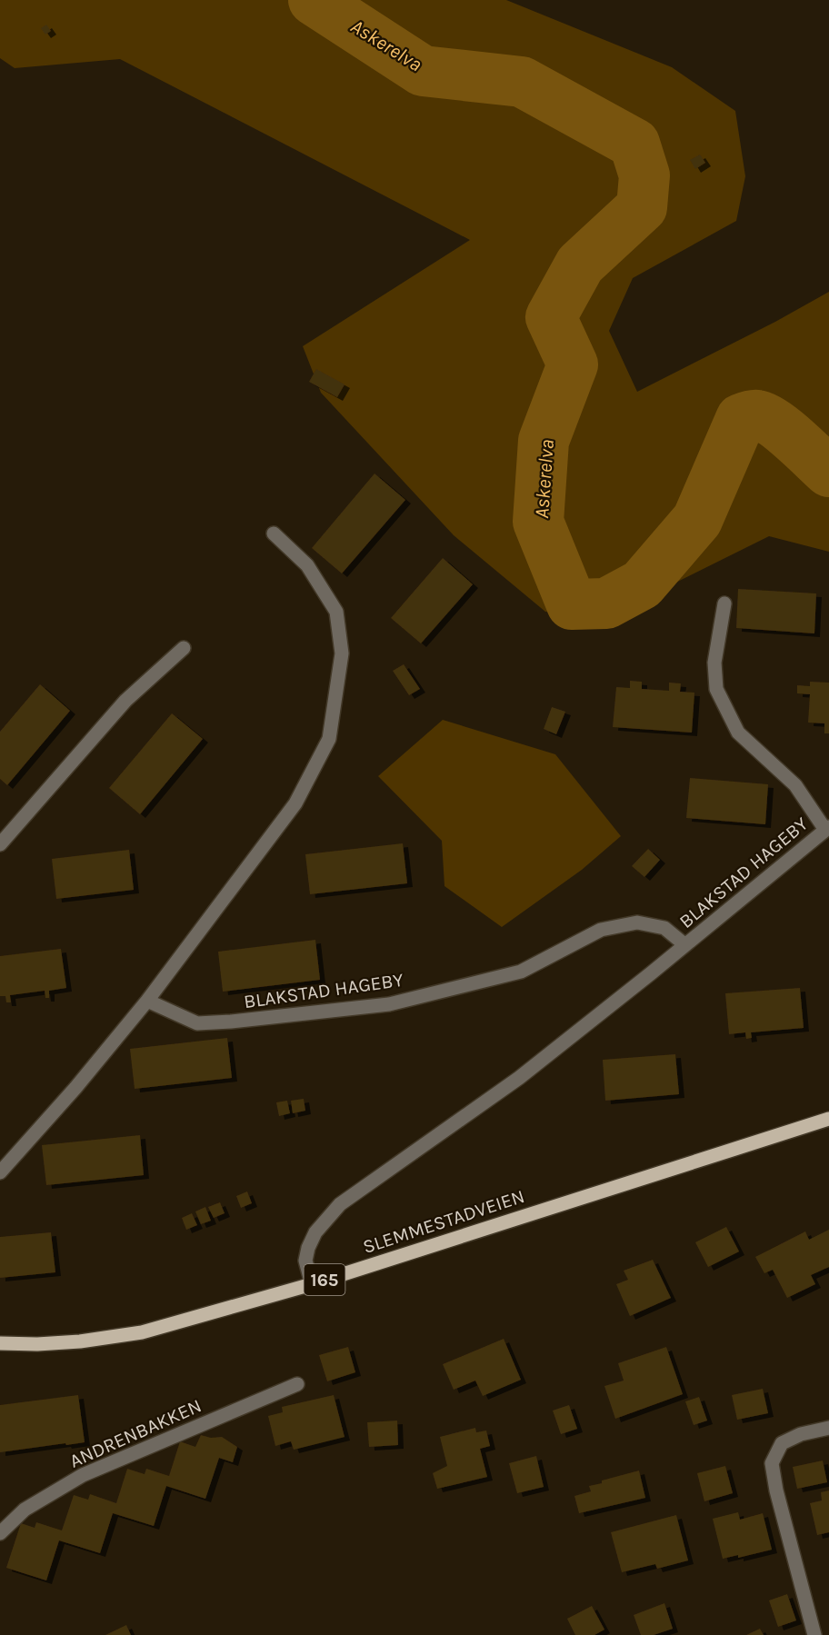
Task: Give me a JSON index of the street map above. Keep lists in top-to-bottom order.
{
  "streets": {
    "main road": ["SLEMMESTADVEIEN", "165"],
    "street": ["BLAKSTAD HAGEBY", "ANDRENBAKKEN"]
  },
  "crossings": [
    ["BLAKSTAD HAGEBY", "SLEMMESTADVEIEN"]
  ],
  "water": ["Askerelva"]
}
